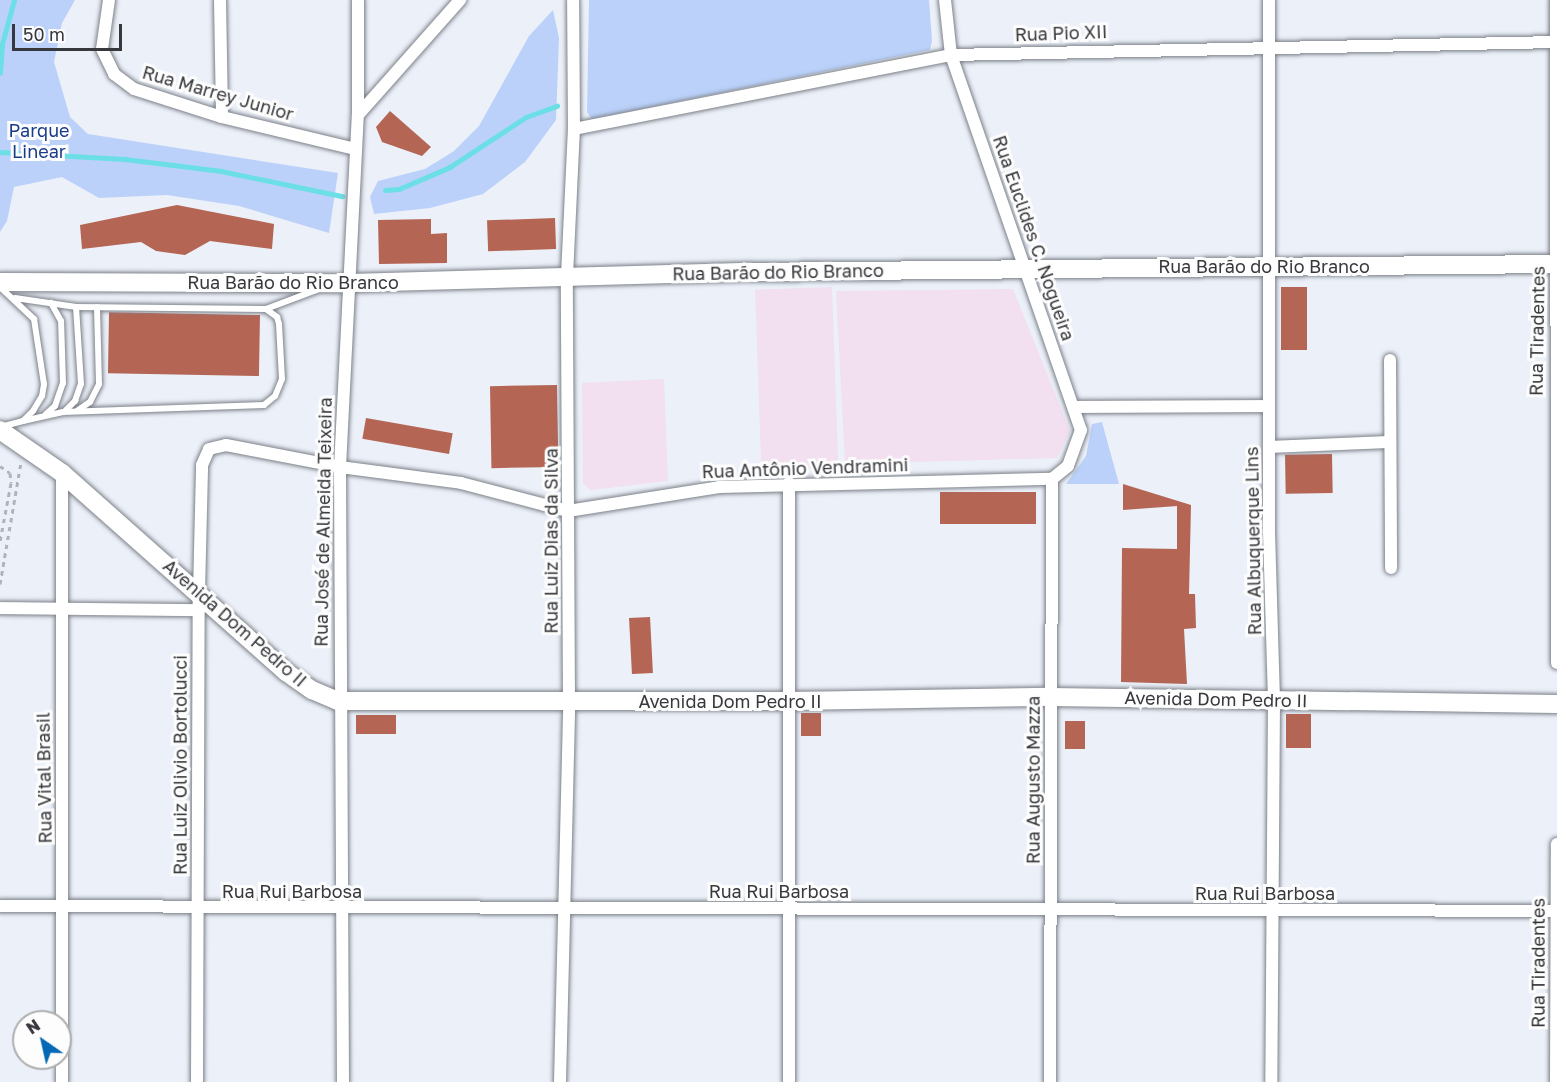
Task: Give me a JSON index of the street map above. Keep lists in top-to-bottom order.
{
  "streets": {
    "main road": ["Rua Barão do Rio Branco", "Avenida Dom Pedro II"],
    "street": [
      "Rua Pio XII",
      "Rua Marrey Junior",
      "Rua Euclides C. Nogueira",
      "Rua Tiradentes",
      "Rua Antônio Vendramini",
      "Rua José de Almeida Teixeira",
      "Rua Luiz Dias da Silva",
      "Rua Albuquerque Lins",
      "Rua Luiz Olivio Bortolucci",
      "Rua Vital Brasil",
      "Rua Augusto Mazza",
      "Rua Rui Barbosa"
    ]
  },
  "crossings": [
    ["Rua Pio XII", "Rua Euclides C. Nogueira"],
    ["Rua Pio XII", "Rua Tiradentes"],
    ["Rua Pio XII", "Rua Luiz Dias da Silva"],
    ["Rua Pio XII", "Rua Albuquerque Lins"],
    ["Rua Marrey Junior", "Rua José de Almeida Teixeira"],
    ["Rua Euclides C. Nogueira", "Rua Barão do Rio Branco"],
    ["Rua Euclides C. Nogueira", "Rua Antônio Vendramini"],
    ["Rua Euclides C. Nogueira", "Rua Augusto Mazza"],
    ["Rua Barão do Rio Branco", "Rua Tiradentes"],
    ["Rua Barão do Rio Branco", "Rua José de Almeida Teixeira"],
    ["Rua Barão do Rio Branco", "Rua Luiz Dias da Silva"],
    ["Rua Barão do Rio Branco", "Rua Albuquerque Lins"],
    ["Rua Tiradentes", "Rua Rui Barbosa"],
    ["Rua Antônio Vendramini", "Rua José de Almeida Teixeira"],
    ["Rua Antônio Vendramini", "Rua Luiz Dias da Silva"],
    ["Rua Antônio Vendramini", "Rua Luiz Olivio Bortolucci"],
    ["Rua Antônio Vendramini", "Rua Augusto Mazza"],
    ["Rua José de Almeida Teixeira", "Avenida Dom Pedro II"],
    ["Rua José de Almeida Teixeira", "Rua Rui Barbosa"],
    ["Rua Luiz Dias da Silva", "Avenida Dom Pedro II"],
    ["Rua Luiz Dias da Silva", "Rua Rui Barbosa"],
    ["Rua Albuquerque Lins", "Avenida Dom Pedro II"],
    ["Rua Albuquerque Lins", "Rua Rui Barbosa"],
    ["Avenida Dom Pedro II", "Rua Luiz Olivio Bortolucci"],
    ["Avenida Dom Pedro II", "Rua Vital Brasil"],
    ["Avenida Dom Pedro II", "Rua Augusto Mazza"],
    ["Rua Luiz Olivio Bortolucci", "Rua Rui Barbosa"],
    ["Rua Vital Brasil", "Rua Rui Barbosa"],
    ["Rua Augusto Mazza", "Rua Rui Barbosa"]
  ],
  "parks": ["Parque Linear"],
  "scale_bar": "50 m",
  "north": "top left"
}
